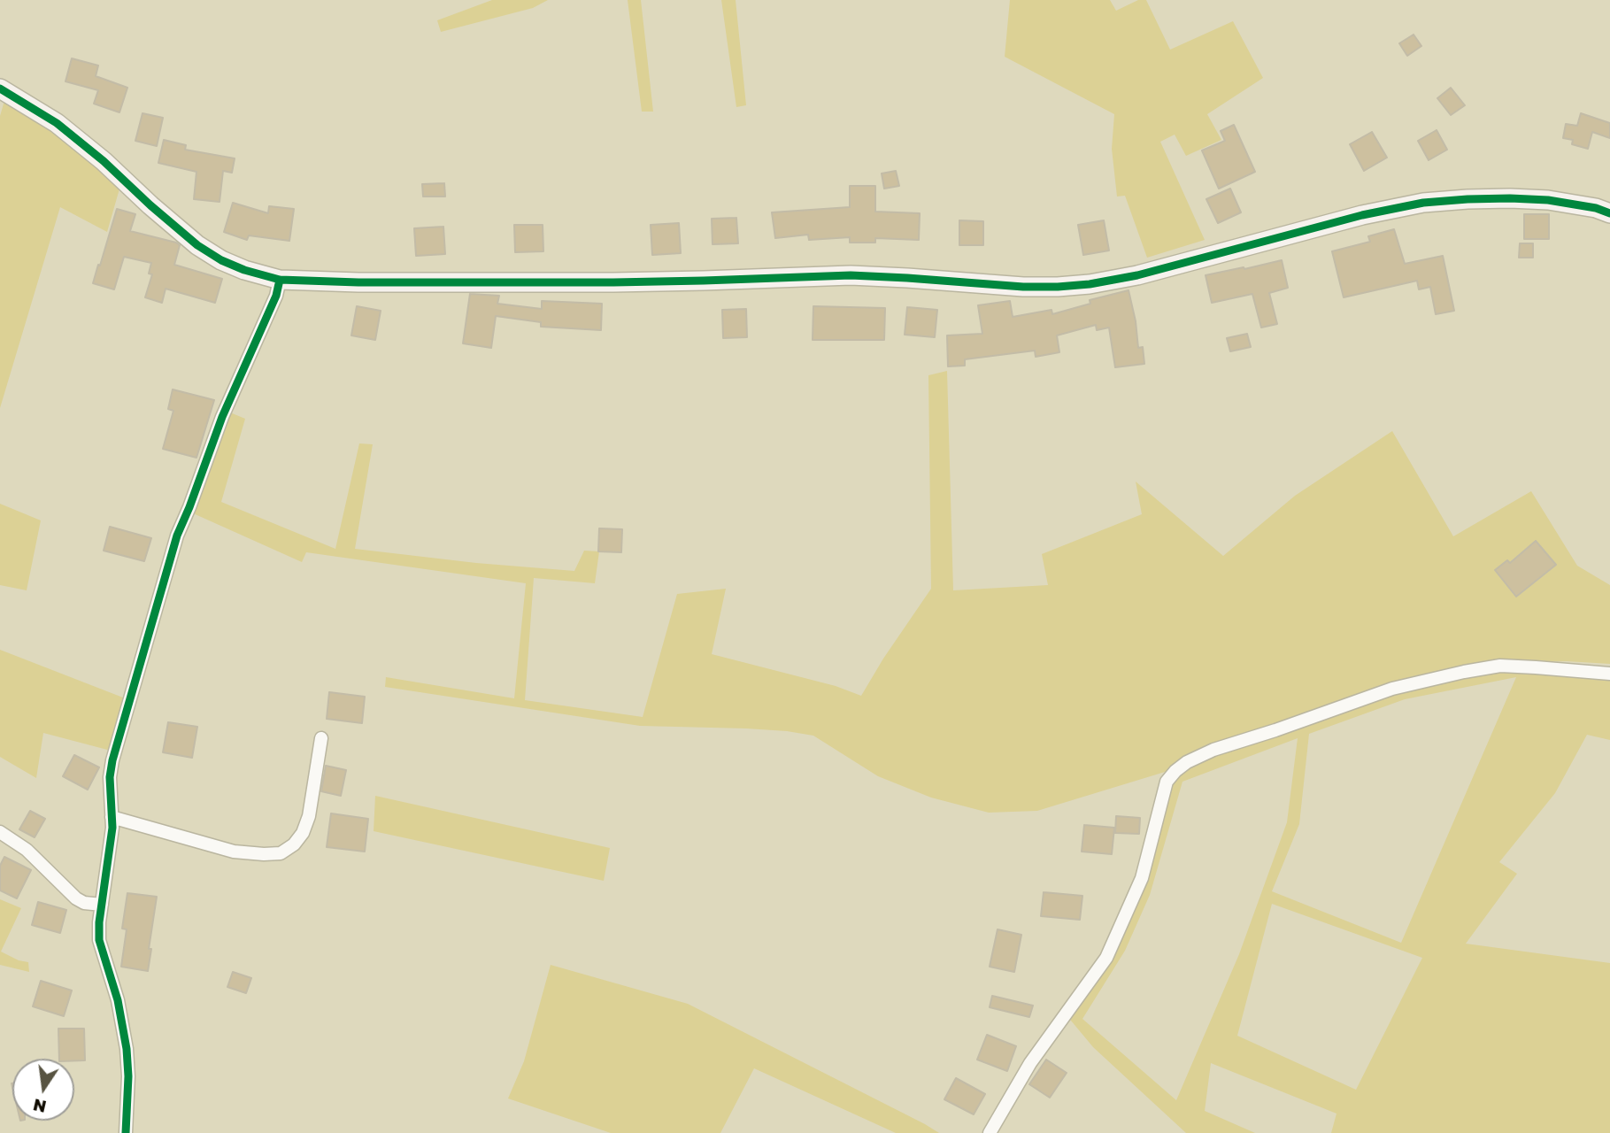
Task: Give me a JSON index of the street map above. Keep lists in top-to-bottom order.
{
  "north": "bottom"
}
